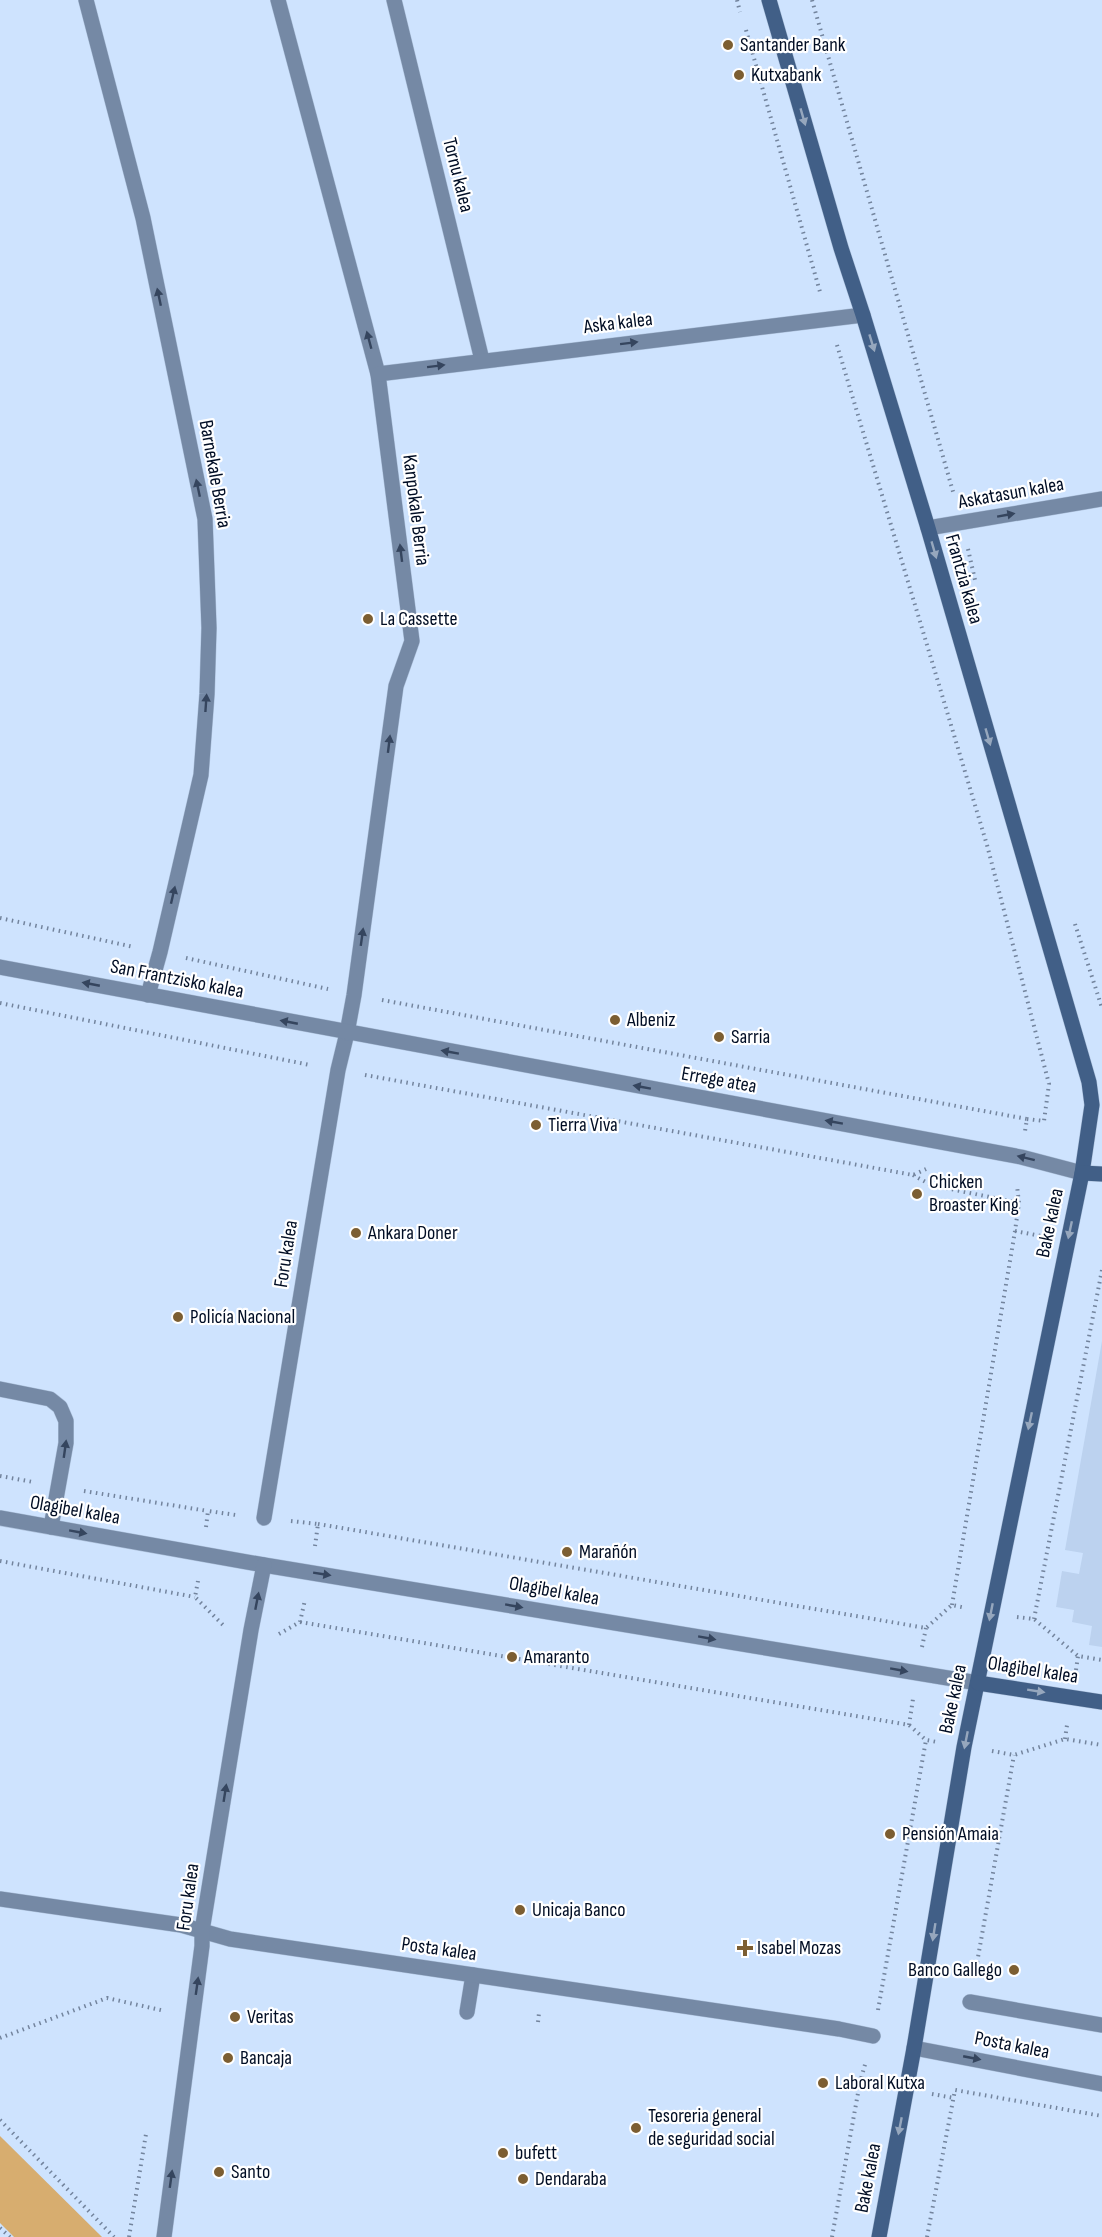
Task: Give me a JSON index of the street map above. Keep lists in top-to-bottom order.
{
  "streets": {
    "main road": ["Frantzia kalea", "Bake kalea", "Olagibel kalea"],
    "street": [
      "Tornu kalea",
      "Aska kalea",
      "Barnekale Berria",
      "Askatasun kalea",
      "Kanpokale Berria",
      "San Frantzisko kalea",
      "Errege atea",
      "Foru kalea",
      "Posta kalea"
    ]
  },
  "crossings": [
    ["Tornu kalea", "Aska kalea"],
    ["Aska kalea", "Kanpokale Berria"],
    ["Aska kalea", "Frantzia kalea"],
    ["Barnekale Berria", "San Frantzisko kalea"],
    ["Askatasun kalea", "Frantzia kalea"],
    ["Kanpokale Berria", "San Frantzisko kalea"],
    ["Kanpokale Berria", "Errege atea"],
    ["Kanpokale Berria", "Foru kalea"],
    ["Frantzia kalea", "Errege atea"],
    ["Frantzia kalea", "Bake kalea"],
    ["San Frantzisko kalea", "Errege atea"],
    ["San Frantzisko kalea", "Foru kalea"],
    ["Errege atea", "Bake kalea"],
    ["Errege atea", "Foru kalea"],
    ["Bake kalea", "Olagibel kalea"],
    ["Bake kalea", "Posta kalea"],
    ["Foru kalea", "Olagibel kalea"],
    ["Foru kalea", "Posta kalea"]
  ],
  "one_way": [
    "Aska kalea",
    "Barnekale Berria",
    "Askatasun kalea",
    "Kanpokale Berria",
    "Frantzia kalea",
    "San Frantzisko kalea",
    "Errege atea",
    "Bake kalea",
    "Foru kalea",
    "Olagibel kalea"
  ],
  "places": {
    "other": [
      "Santander Bank",
      "Kutxabank",
      "La Cassette",
      "Albeniz",
      "Sarria",
      "Tierra Viva",
      "Chicken Broaster King",
      "Ankara Doner",
      "Policía Nacional",
      "Marañón",
      "Amaranto",
      "Pensión Amaia",
      "Unicaja Banco",
      "Banco Gallego",
      "Veritas",
      "Bancaja",
      "Laboral Kutxa",
      "Tesoreria general de seguridad social",
      "bufett",
      "Santo",
      "Dendaraba"
    ],
    "health": ["Isabel Mozas"]
  }
}
